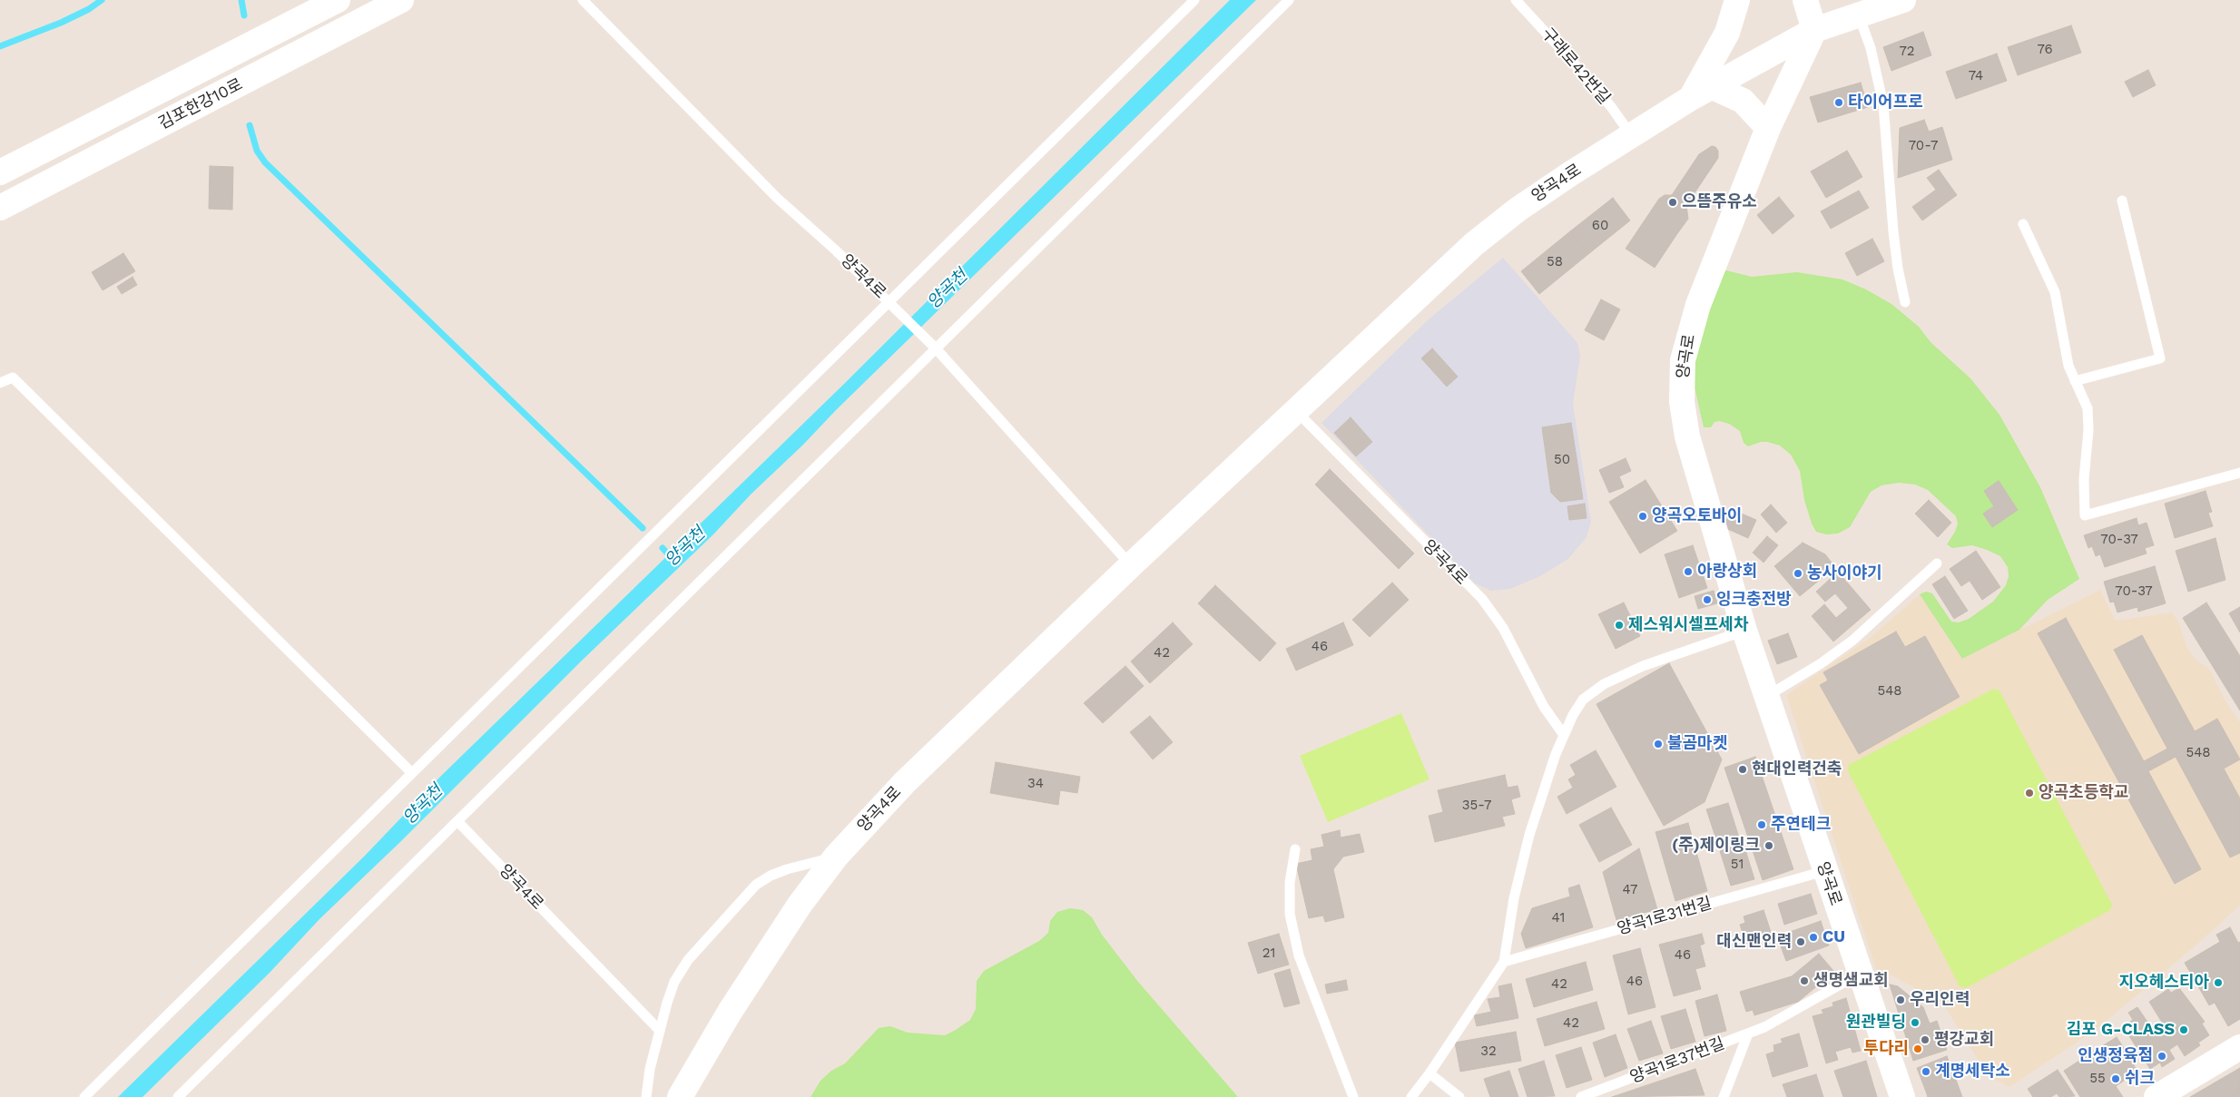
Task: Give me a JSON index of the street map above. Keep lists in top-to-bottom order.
{
  "streets": {
    "street": ["김포한강10로", "양곡4로", "양곡로"],
    "lane": ["구래로42번길", "양곡1로31번길", "양곡1로37번길"]
  },
  "crossings": [
    ["구래로42번길", "양곡4로"],
    ["양곡4로", "양곡로"],
    ["양곡로", "양곡1로31번길"],
    ["양곡로", "양곡1로37번길"]
  ],
  "water": ["양곡천"],
  "places": [
    "타이어프로",
    "으뜸주유소",
    "양곡오토바이",
    "아랑상회",
    "농사이야기",
    "잉크충전방",
    "제스워시셀프세차",
    "불곰마켓",
    "현대인력건축",
    "양곡초등학교",
    "주연테크",
    "(주)제이링크",
    "CU",
    "대신맨인력",
    "생명샘교회",
    "지오헤스티아",
    "우리인력",
    "원관빌딩",
    "김포 G-CLASS",
    "평강교회",
    "투다리",
    "인생정육점",
    "계명세탁소",
    "쉬크"
  ],
  "house_numbers": [
    "76",
    "72",
    "74",
    "70-7",
    "60",
    "58",
    "50",
    "70-37",
    "70-37",
    "46",
    "42",
    "548",
    "548",
    "34",
    "35-7",
    "51",
    "47",
    "41",
    "21",
    "46",
    "46",
    "42",
    "42",
    "32",
    "55"
  ]
}
